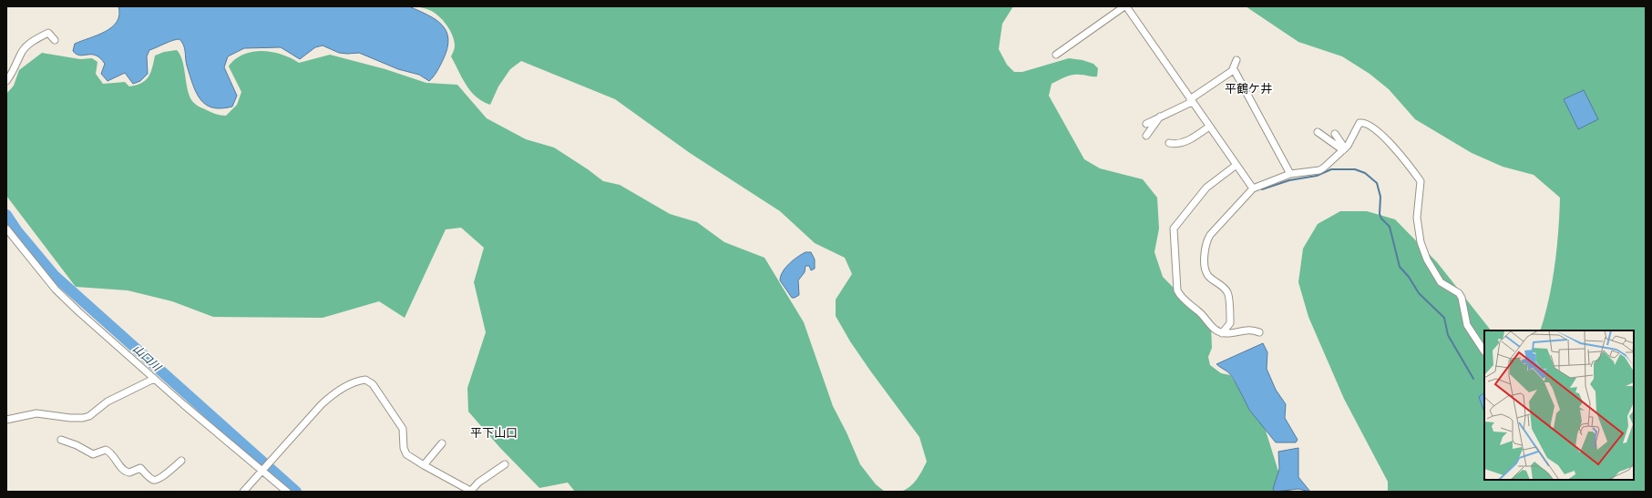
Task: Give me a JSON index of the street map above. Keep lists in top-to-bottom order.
{
  "districts": ["平鶴ケ井", "平下山口"],
  "water": ["山口川"]
}
